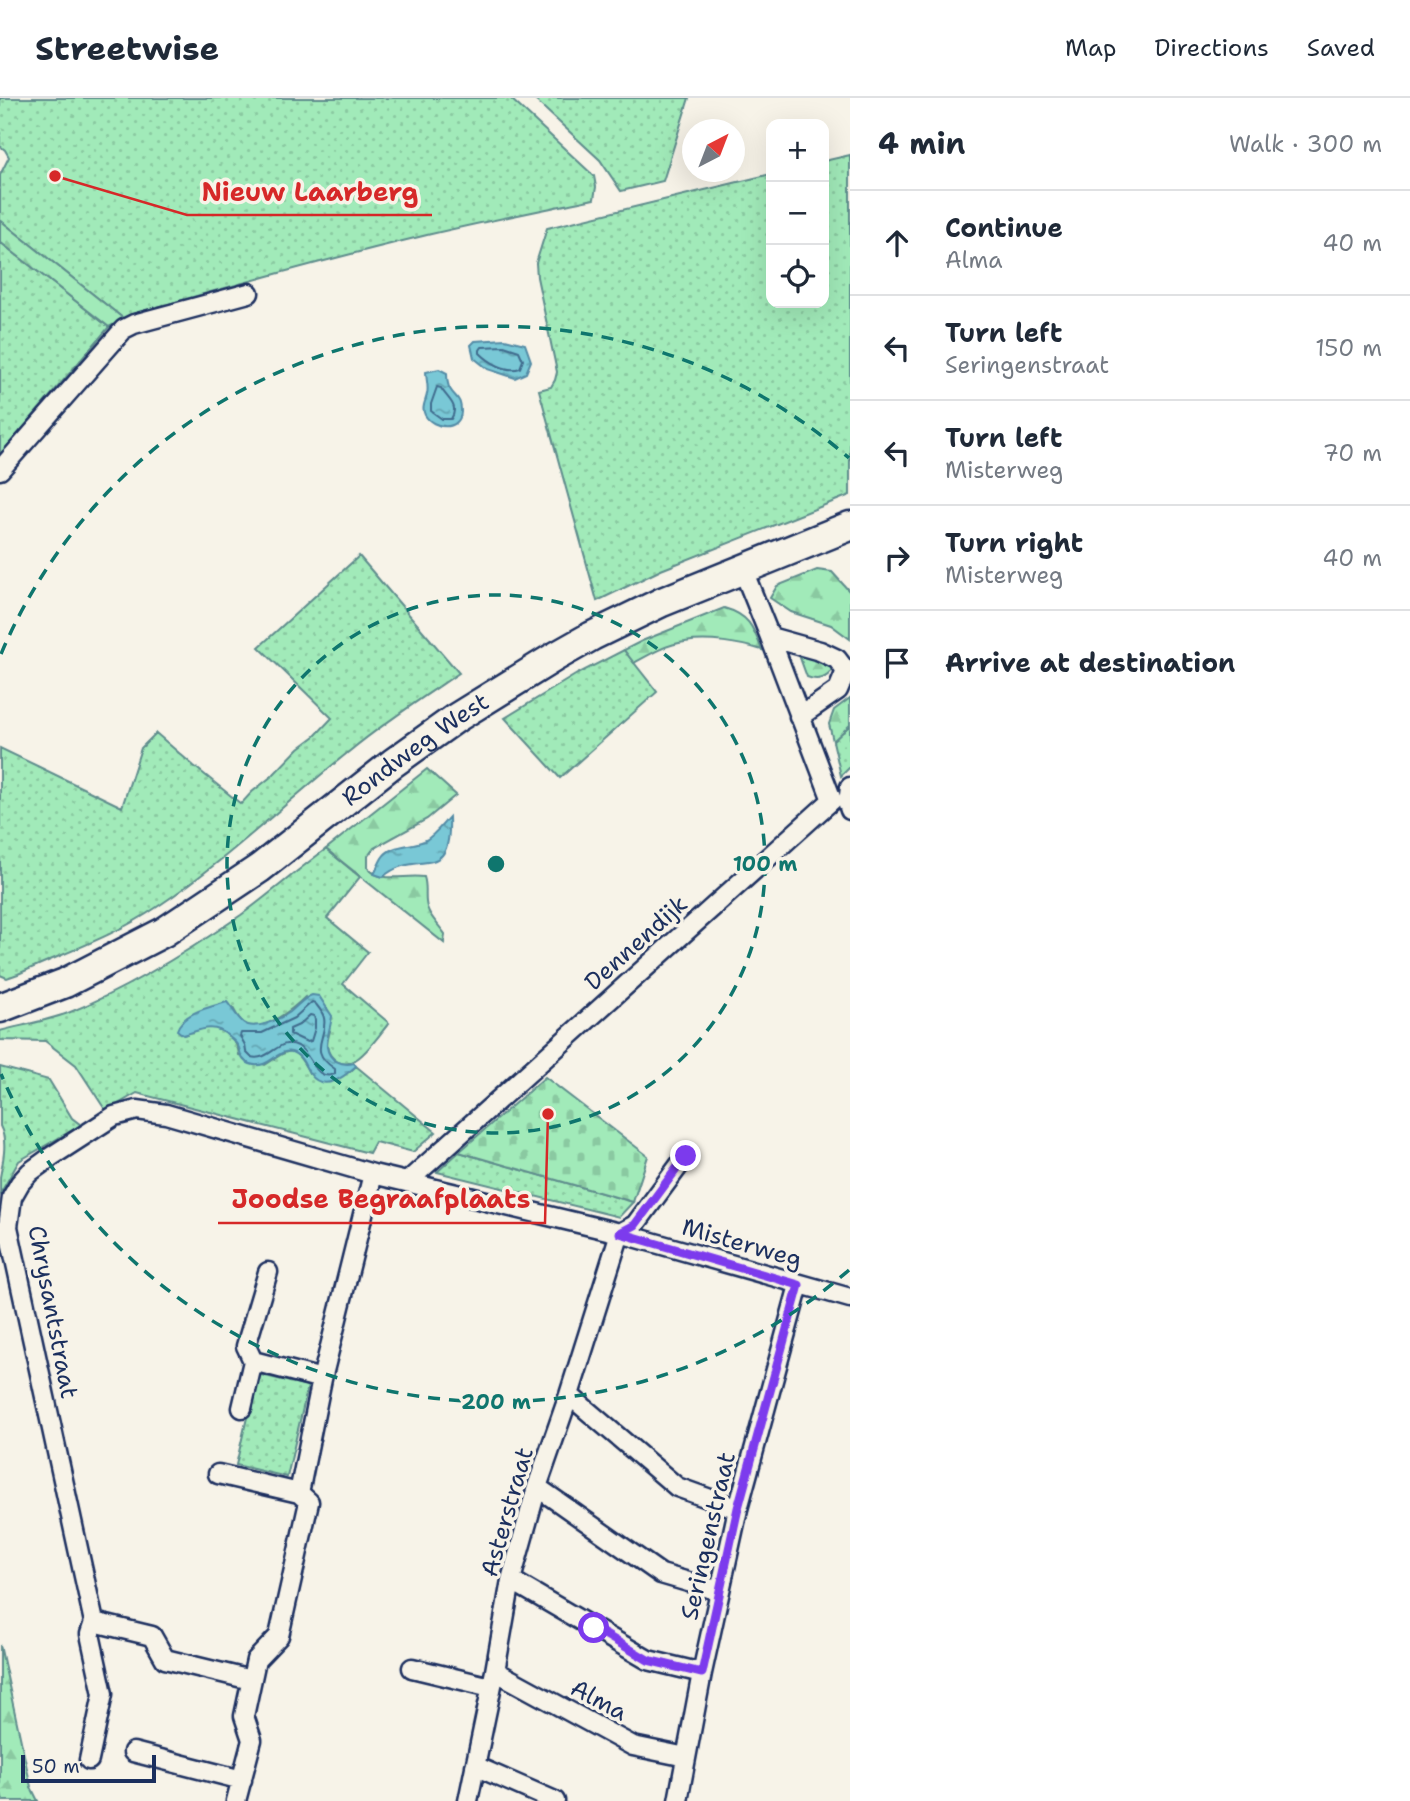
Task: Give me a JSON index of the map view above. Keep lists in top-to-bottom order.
{
  "streets": {
    "main road": ["Rondweg West"],
    "street": [
      "Dennendijk",
      "Misterweg",
      "Chrysantstraat",
      "Asterstraat",
      "Seringenstraat",
      "Alma"
    ]
  },
  "crossings": [
    ["Rondweg West", "Dennendijk"],
    ["Dennendijk", "Misterweg"],
    ["Misterweg", "Chrysantstraat"],
    ["Misterweg", "Asterstraat"],
    ["Misterweg", "Seringenstraat"],
    ["Asterstraat", "Alma"],
    ["Seringenstraat", "Alma"]
  ],
  "places": ["Nieuw Laarberg", "Joodse Begraafplaats"],
  "scale_bar": "50 m",
  "north": "top right",
  "page": {
    "header": "Streetwise",
    "nav": ["Map", "Directions", "Saved"],
    "heading": ["4 min", "Walk · 300 m"],
    "map_buttons": ["+", "−"],
    "list": [
      ["Continue", "Alma", "40 m"],
      ["Turn left", "Seringenstraat", "150 m"],
      ["Turn left", "Misterweg", "70 m"],
      ["Turn right", "Misterweg", "40 m"],
      "Arrive at destination"
    ],
    "scale": "50 m"
  },
  "rings": ["100 m", "200 m"]
}
